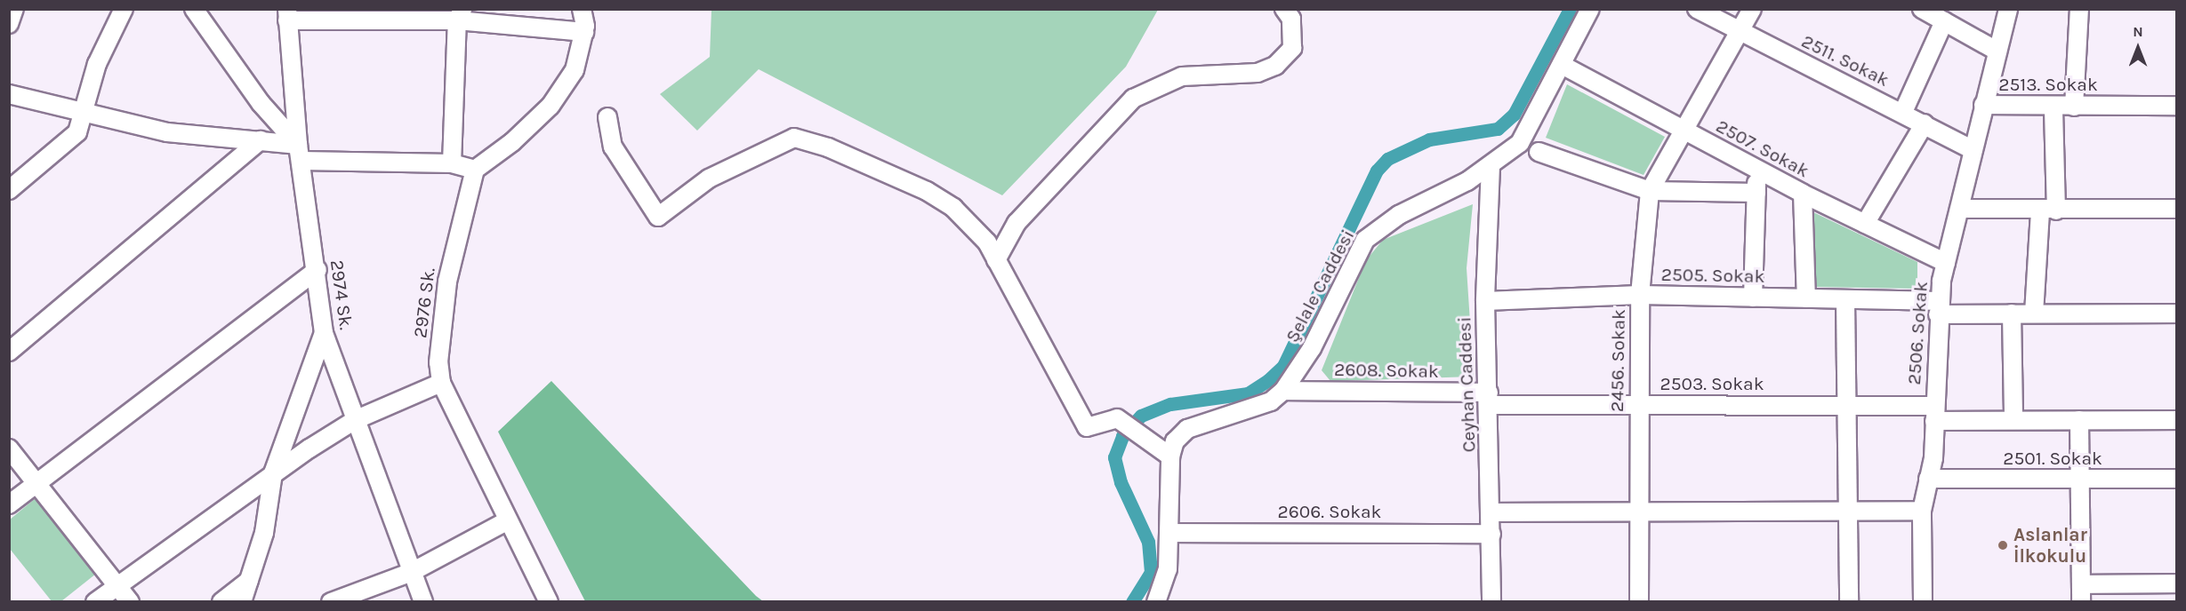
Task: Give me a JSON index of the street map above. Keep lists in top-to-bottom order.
{
  "streets": {
    "street": [
      "2511. Sokak",
      "2513. Sokak",
      "2507. Sokak",
      "2505. Sokak",
      "Şelale Caddesi",
      "2974 Sk.",
      "2976 Sk.",
      "2506. Sokak",
      "2456. Sokak",
      "2608. Sokak",
      "2503. Sokak",
      "Ceyhan Caddesi",
      "2501. Sokak",
      "2606. Sokak"
    ]
  },
  "crossings": [
    ["2511. Sokak", "2506. Sokak"],
    ["2511. Sokak", "2456. Sokak"],
    ["2513. Sokak", "2506. Sokak"],
    ["2507. Sokak", "Şelale Caddesi"],
    ["2507. Sokak", "2506. Sokak"],
    ["2507. Sokak", "2456. Sokak"],
    ["2505. Sokak", "2506. Sokak"],
    ["2505. Sokak", "2456. Sokak"],
    ["2505. Sokak", "Ceyhan Caddesi"],
    ["Şelale Caddesi", "2608. Sokak"],
    ["Şelale Caddesi", "Ceyhan Caddesi"],
    ["Şelale Caddesi", "2606. Sokak"],
    ["2506. Sokak", "2503. Sokak"],
    ["2506. Sokak", "2501. Sokak"],
    ["2456. Sokak", "2503. Sokak"],
    ["2608. Sokak", "2503. Sokak"],
    ["2608. Sokak", "Ceyhan Caddesi"],
    ["2503. Sokak", "Ceyhan Caddesi"],
    ["Ceyhan Caddesi", "2606. Sokak"]
  ],
  "places": ["Aslanlar İlkokulu"],
  "north": "top"
}
